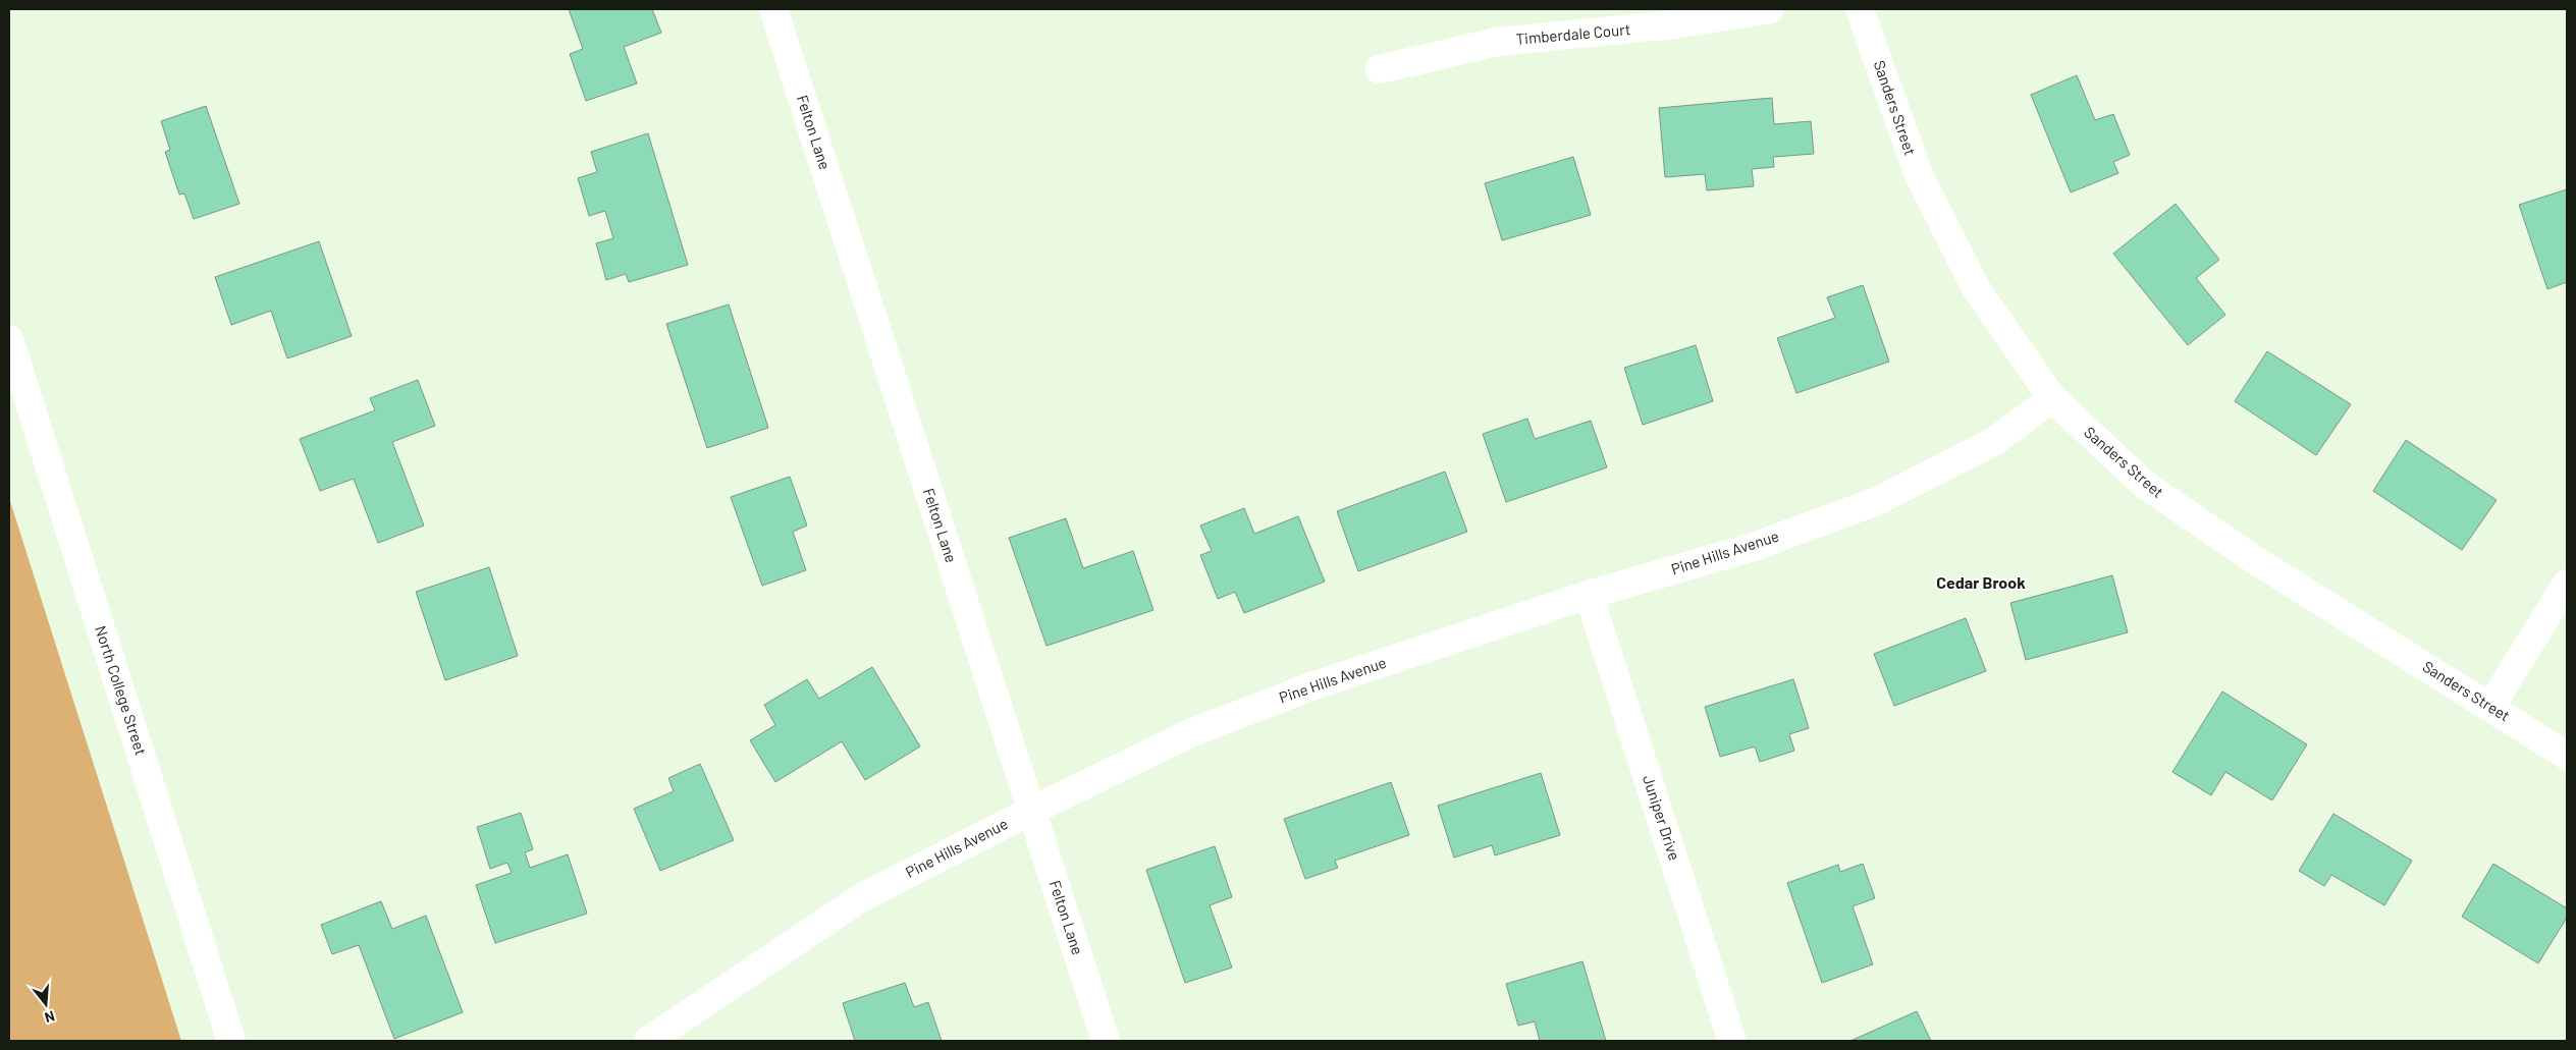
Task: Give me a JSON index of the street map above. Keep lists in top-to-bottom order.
{
  "streets": {
    "street": [
      "Timberdale Court",
      "Sanders Street",
      "Felton Lane",
      "Pine Hills Avenue",
      "North College Street",
      "Juniper Drive"
    ]
  },
  "crossings": [
    ["Sanders Street", "Pine Hills Avenue"],
    ["Felton Lane", "Pine Hills Avenue"],
    ["Pine Hills Avenue", "Juniper Drive"]
  ],
  "districts": ["Cedar Brook"],
  "north": "bottom"
}
